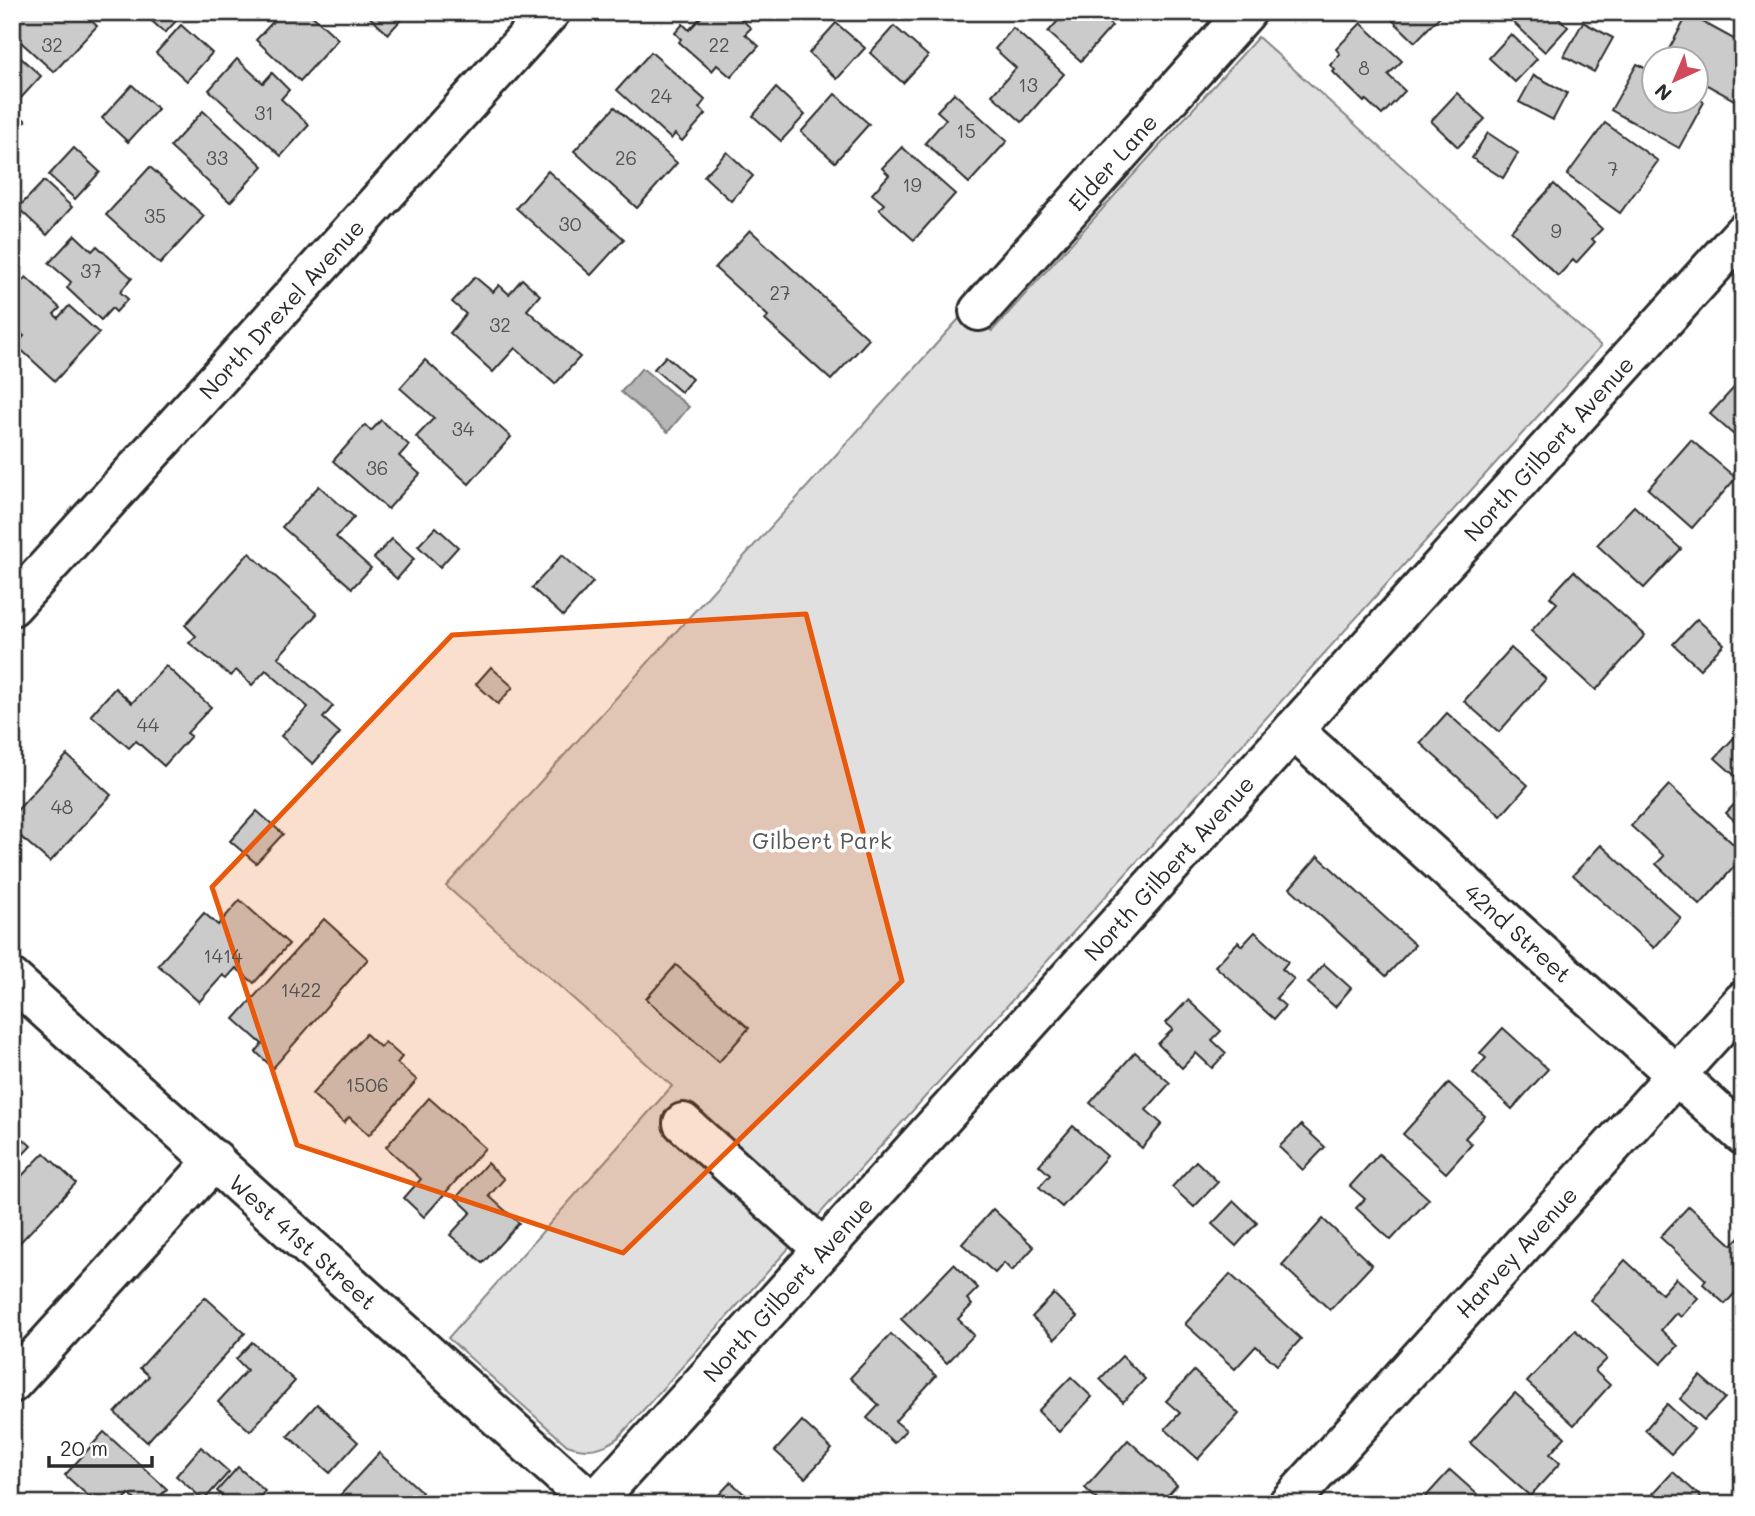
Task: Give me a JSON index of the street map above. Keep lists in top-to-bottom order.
{
  "streets": {
    "street": [
      "Elder Lane",
      "North Drexel Avenue",
      "North Gilbert Avenue",
      "42nd Street",
      "West 41st Street",
      "Harvey Avenue"
    ]
  },
  "crossings": [
    ["North Gilbert Avenue", "42nd Street"],
    ["North Gilbert Avenue", "West 41st Street"],
    ["42nd Street", "Harvey Avenue"]
  ],
  "parks": ["Gilbert Park"],
  "house_numbers": [
    "32",
    "22",
    "8",
    "13",
    "24",
    "31",
    "15",
    "33",
    "26",
    "7",
    "19",
    "35",
    "30",
    "9",
    "37",
    "27",
    "32",
    "34",
    "36",
    "44",
    "48",
    "1414",
    "1422",
    "1506"
  ],
  "scale_bar": "20 m",
  "north": "bottom left"
}
